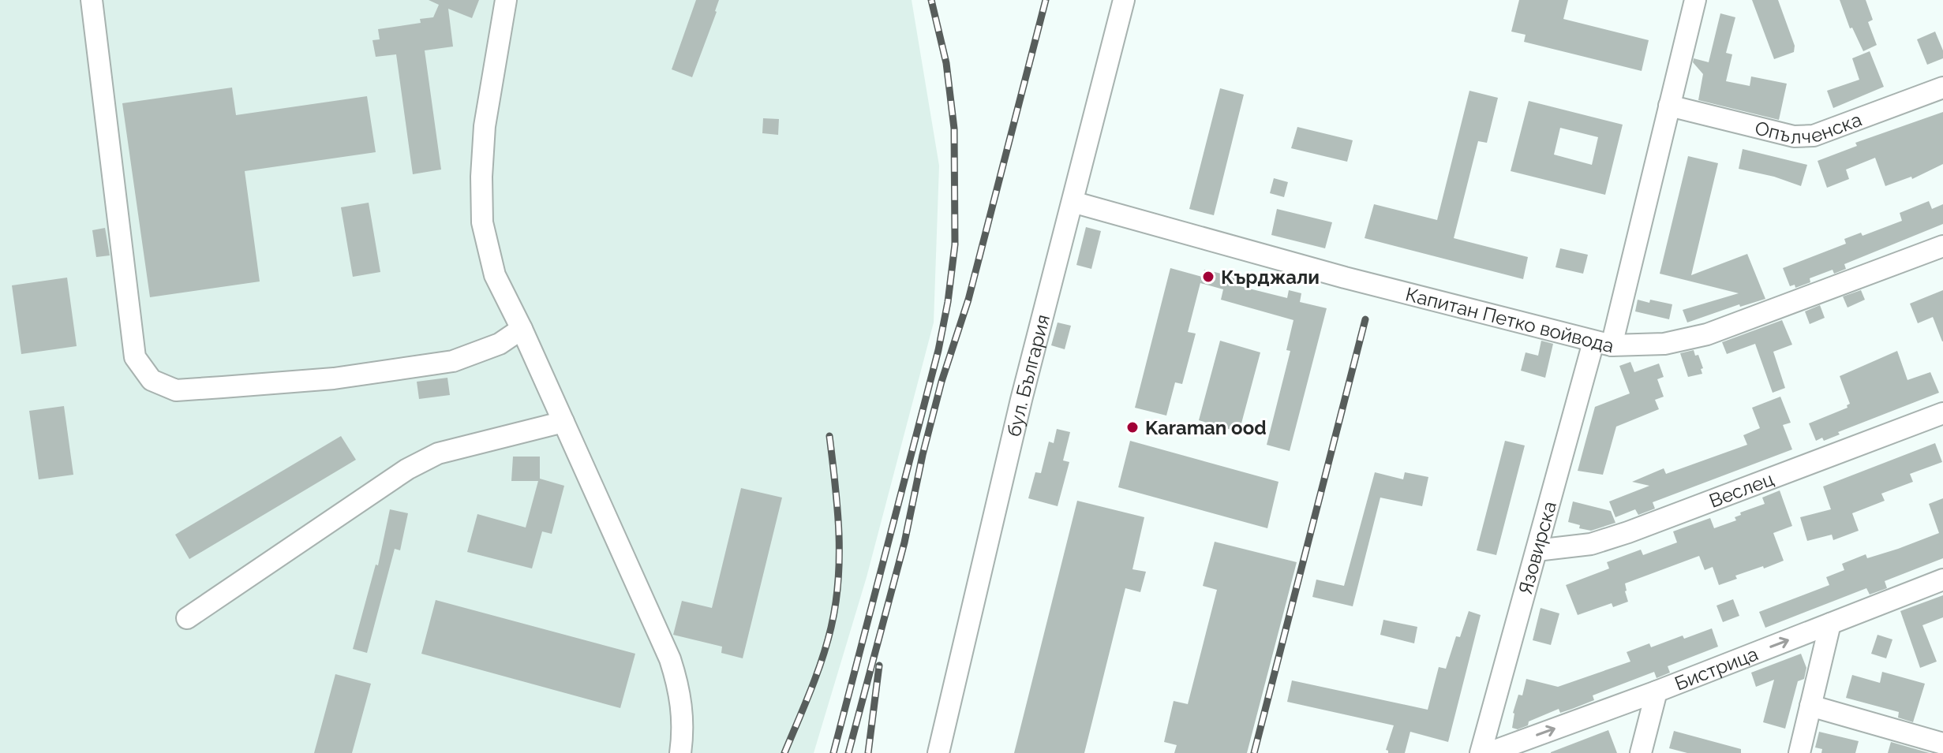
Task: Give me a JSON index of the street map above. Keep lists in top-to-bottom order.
{
  "streets": {
    "street": [
      "Опълченска",
      "Капитан Петко войвода",
      "бул. България",
      "Веслец",
      "Язовирска",
      "Бистрица"
    ]
  },
  "crossings": [
    ["Опълченска", "Язовирска"],
    ["Капитан Петко войвода", "бул. България"],
    ["Капитан Петко войвода", "Язовирска"],
    ["Веслец", "Язовирска"]
  ],
  "one_way": ["Бистрица"],
  "places": ["Кърджали", "Karaman ood"]
}
